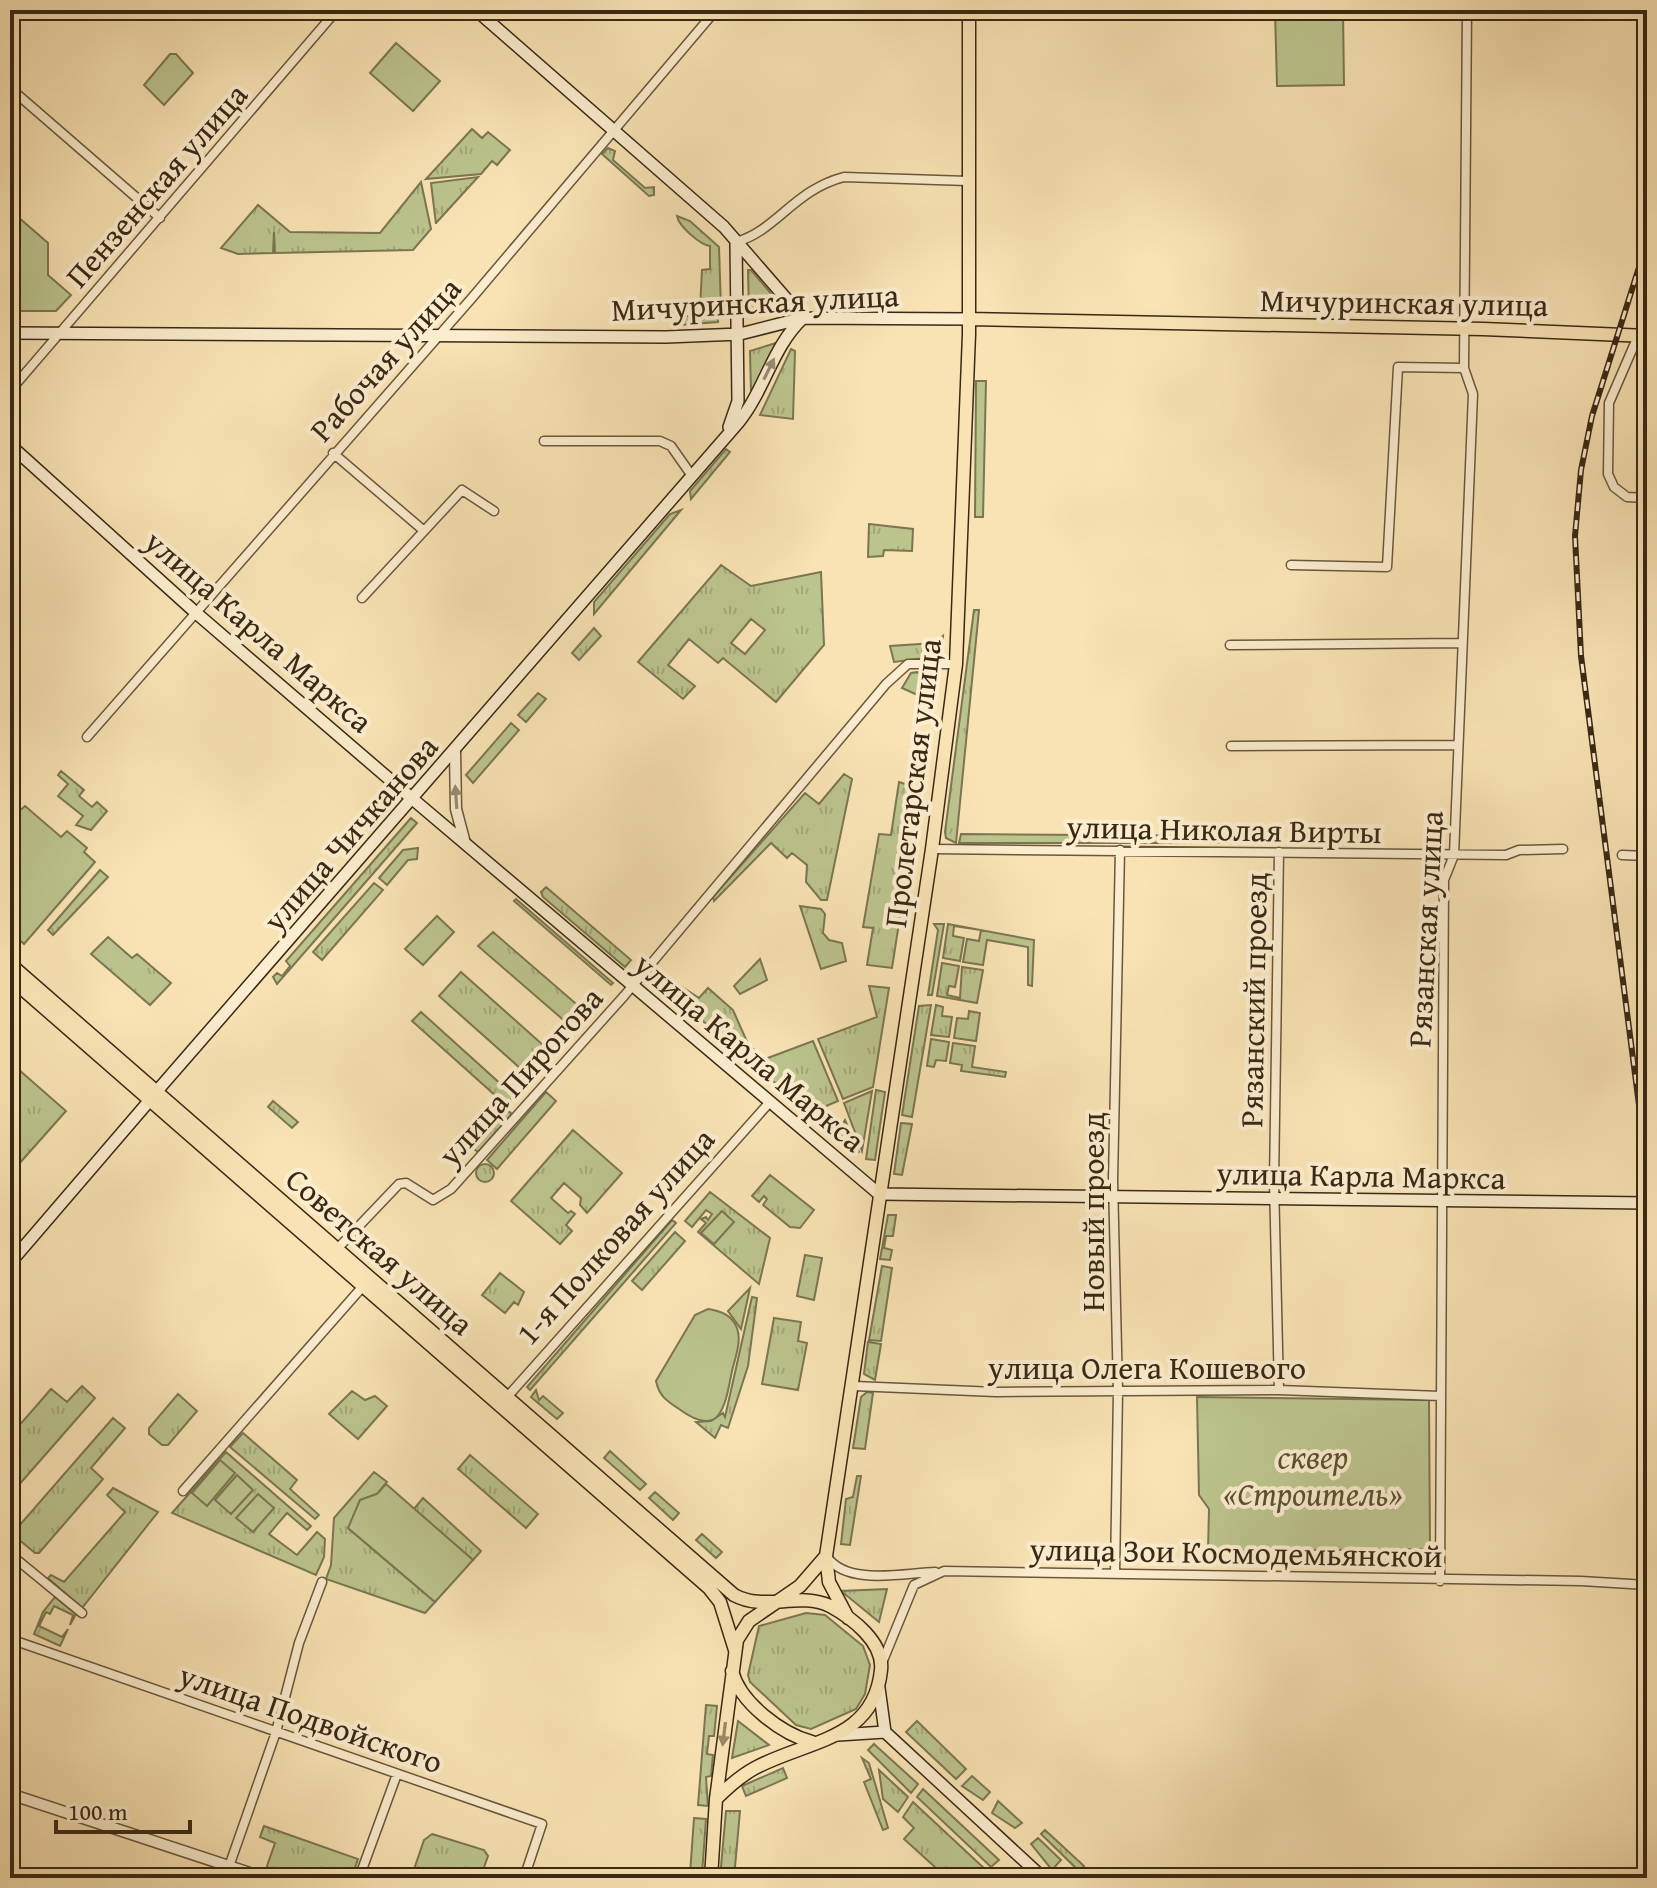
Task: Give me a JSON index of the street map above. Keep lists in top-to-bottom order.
{
  "streets": {
    "main road": [
      "Мичуринская улица",
      "улица Карла Маркса",
      "Пролетарская улица",
      "улица Чичканова",
      "Советская улица"
    ],
    "street": [
      "Пензенская улица",
      "Рабочая улица",
      "улица Николая Вирты",
      "Рязанская улица",
      "Рязанский проезд",
      "улица Пирогова",
      "Новый проезд",
      "1-я Полковая улица",
      "улица Олега Кошевого",
      "улица Зои Космодемьянской",
      "улица Подвойского"
    ]
  },
  "crossings": [
    ["Пензенская улица", "Мичуринская улица"],
    ["Мичуринская улица", "Рабочая улица"],
    ["Мичуринская улица", "Пролетарская улица"],
    ["Мичуринская улица", "улица Чичканова"],
    ["Мичуринская улица", "Рязанская улица"],
    ["Рабочая улица", "улица Карла Маркса"],
    ["улица Карла Маркса", "Пролетарская улица"],
    ["улица Карла Маркса", "улица Чичканова"],
    ["улица Карла Маркса", "Рязанская улица"],
    ["улица Карла Маркса", "Рязанский проезд"],
    ["улица Карла Маркса", "улица Пирогова"],
    ["улица Карла Маркса", "Новый проезд"],
    ["улица Карла Маркса", "1-я Полковая улица"],
    ["Пролетарская улица", "улица Николая Вирты"],
    ["Пролетарская улица", "улица Пирогова"],
    ["Пролетарская улица", "улица Олега Кошевого"],
    ["Пролетарская улица", "улица Зои Космодемьянской"],
    ["улица Николая Вирты", "Рязанская улица"],
    ["улица Николая Вирты", "Рязанский проезд"],
    ["улица Николая Вирты", "Новый проезд"],
    ["улица Чичканова", "Советская улица"],
    ["Рязанская улица", "улица Олега Кошевого"],
    ["Рязанская улица", "улица Зои Космодемьянской"],
    ["Рязанский проезд", "улица Олега Кошевого"],
    ["улица Пирогова", "Советская улица"],
    ["Новый проезд", "улица Олега Кошевого"],
    ["Новый проезд", "улица Зои Космодемьянской"],
    ["1-я Полковая улица", "Советская улица"]
  ],
  "parks": ["сквер «Строитель»"],
  "scale_bar": "100 m"
}
